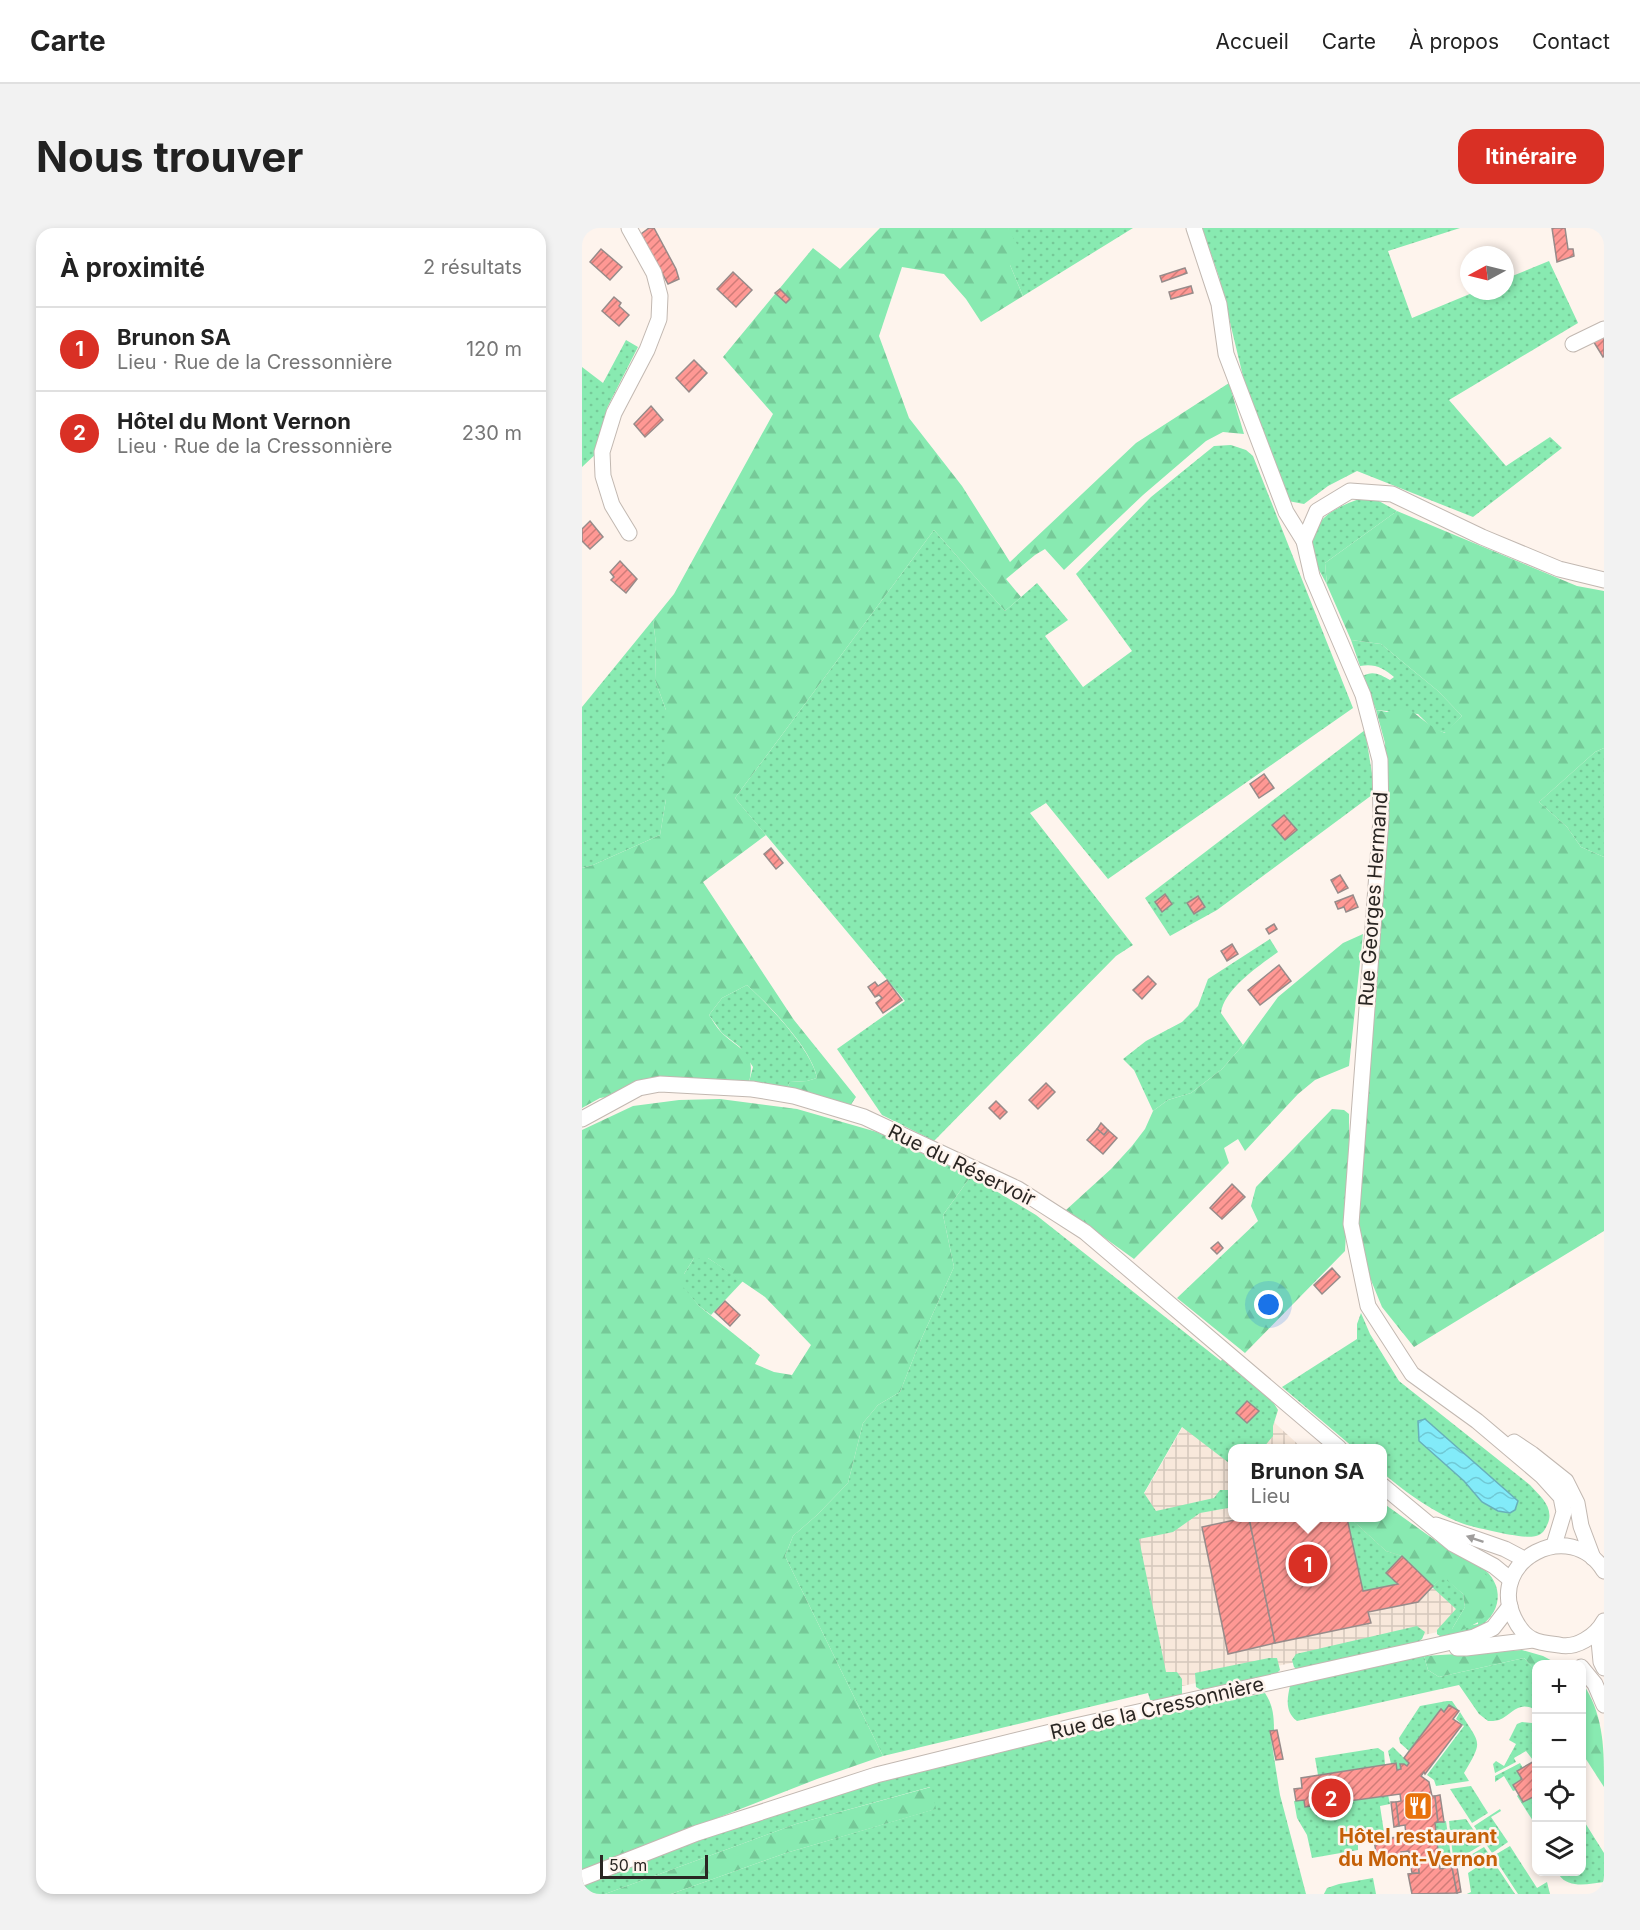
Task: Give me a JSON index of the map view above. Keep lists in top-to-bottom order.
{
  "streets": {
    "street": ["Rue Georges Hermand", "Rue du Réservoir", "Rue de la Cressonnière"]
  },
  "places": {
    "restaurant": ["Hôtel restaurant du Mont-Vernon"]
  },
  "scale_bar": "50 m",
  "north": "left",
  "page": {
    "header": "Carte",
    "nav": [
      "Accueil",
      "Carte",
      "À propos",
      "Contact"
    ],
    "buttons": "Itinéraire",
    "title": "Nous trouver",
    "heading": ["À proximité", "2 résultats"],
    "list": [
      {
        "mark": "1",
        "name": "Brunon SA",
        "note": "Lieu · Rue de la Cressonnière",
        "value": "120 m"
      },
      {
        "mark": "2",
        "name": "Hôtel du Mont Vernon",
        "note": "Lieu · Rue de la Cressonnière",
        "value": "230 m"
      }
    ],
    "popup": ["Brunon SA", "Lieu"],
    "pins": ["1", "2"],
    "map_buttons": ["+", "−"],
    "scale": "50 m"
  }
}
